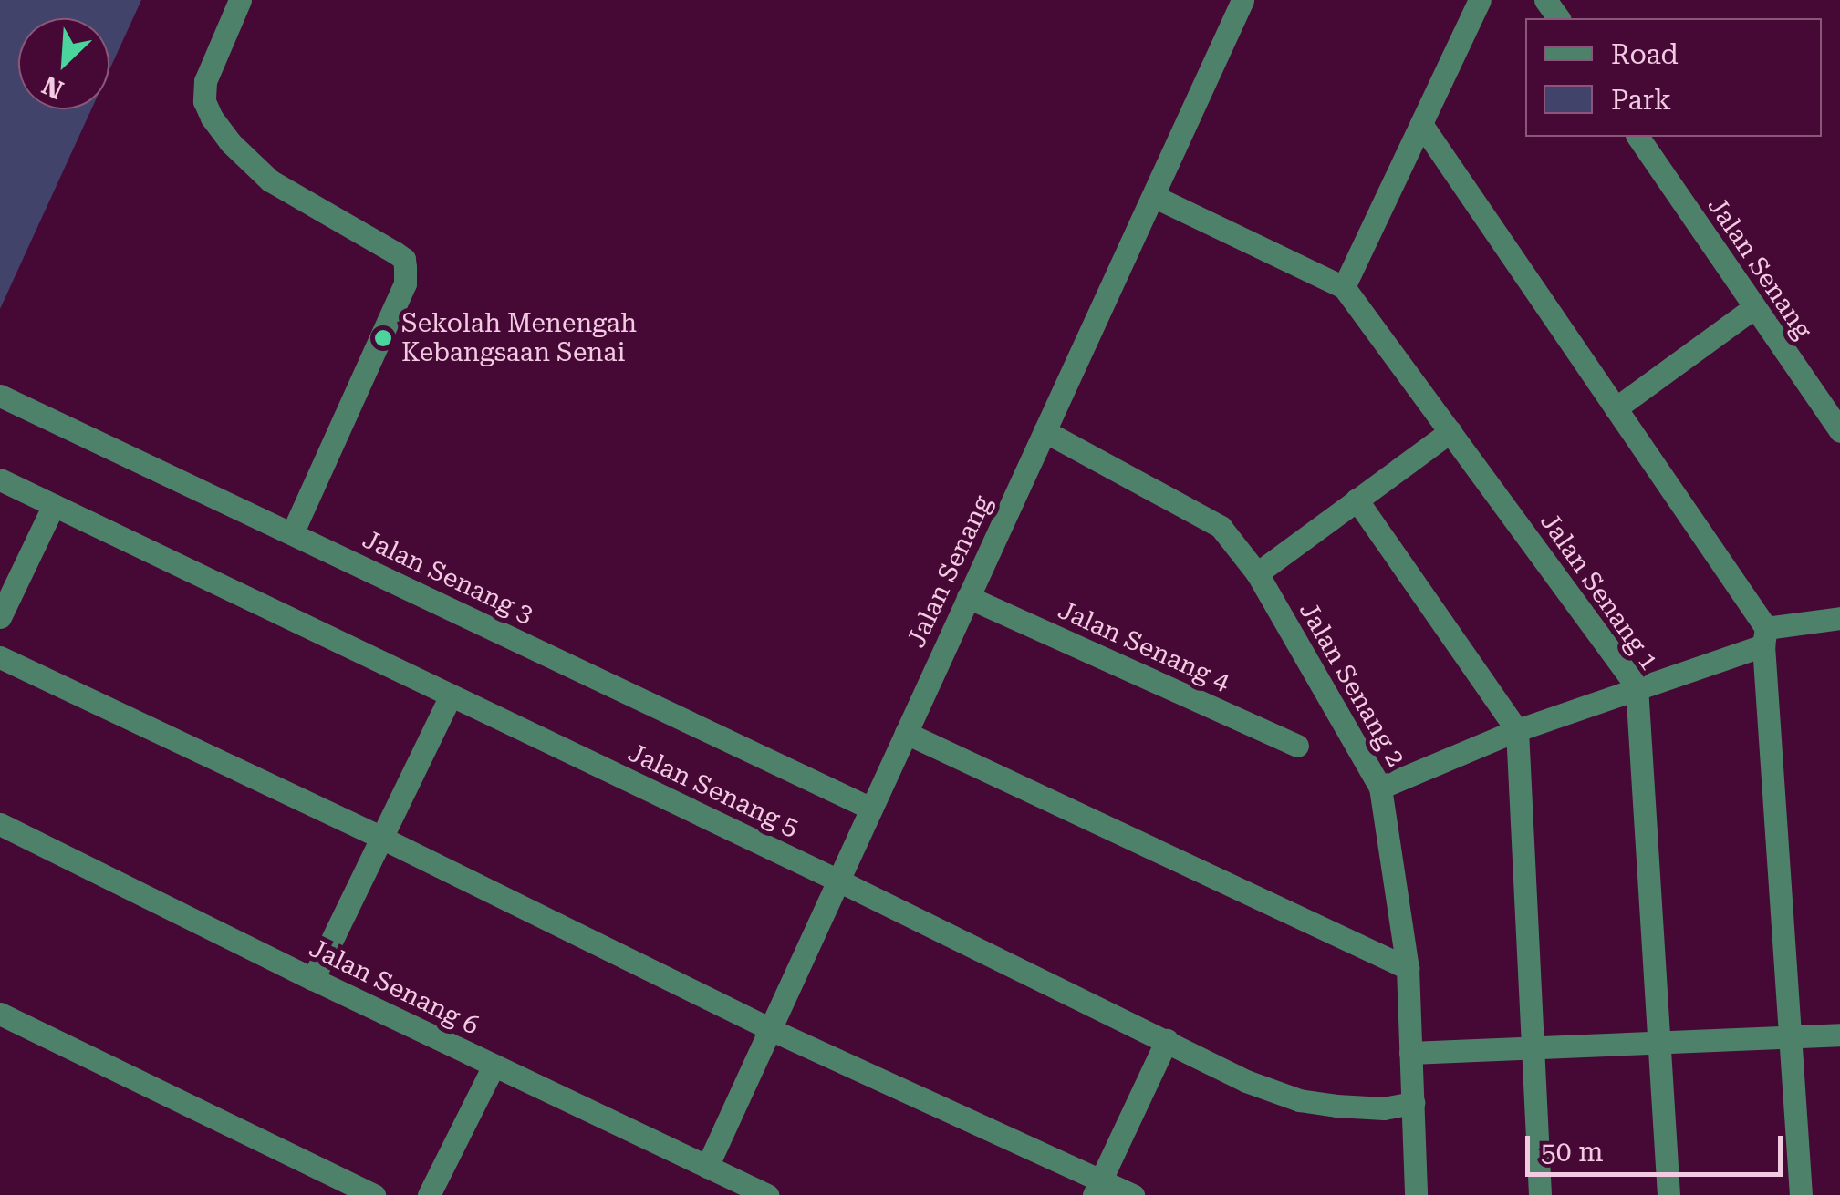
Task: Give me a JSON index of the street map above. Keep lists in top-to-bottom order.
{
  "streets": {
    "street": [
      "Jalan Senang",
      "Jalan Senang 3",
      "Jalan Senang 1",
      "Jalan Senang 4",
      "Jalan Senang 2",
      "Jalan Senang 5",
      "Jalan Senang 6"
    ]
  },
  "crossings": [
    ["Jalan Senang", "Jalan Senang 3"],
    ["Jalan Senang", "Jalan Senang 1"],
    ["Jalan Senang", "Jalan Senang 4"],
    ["Jalan Senang", "Jalan Senang 2"],
    ["Jalan Senang", "Jalan Senang 5"],
    ["Jalan Senang", "Jalan Senang 6"],
    ["Jalan Senang 2", "Jalan Senang 5"]
  ],
  "places": ["Sekolah Menengah Kebangsaan Senai"],
  "legend": ["Road", "Park"],
  "scale_bar": "50 m",
  "north": "bottom left"
}
